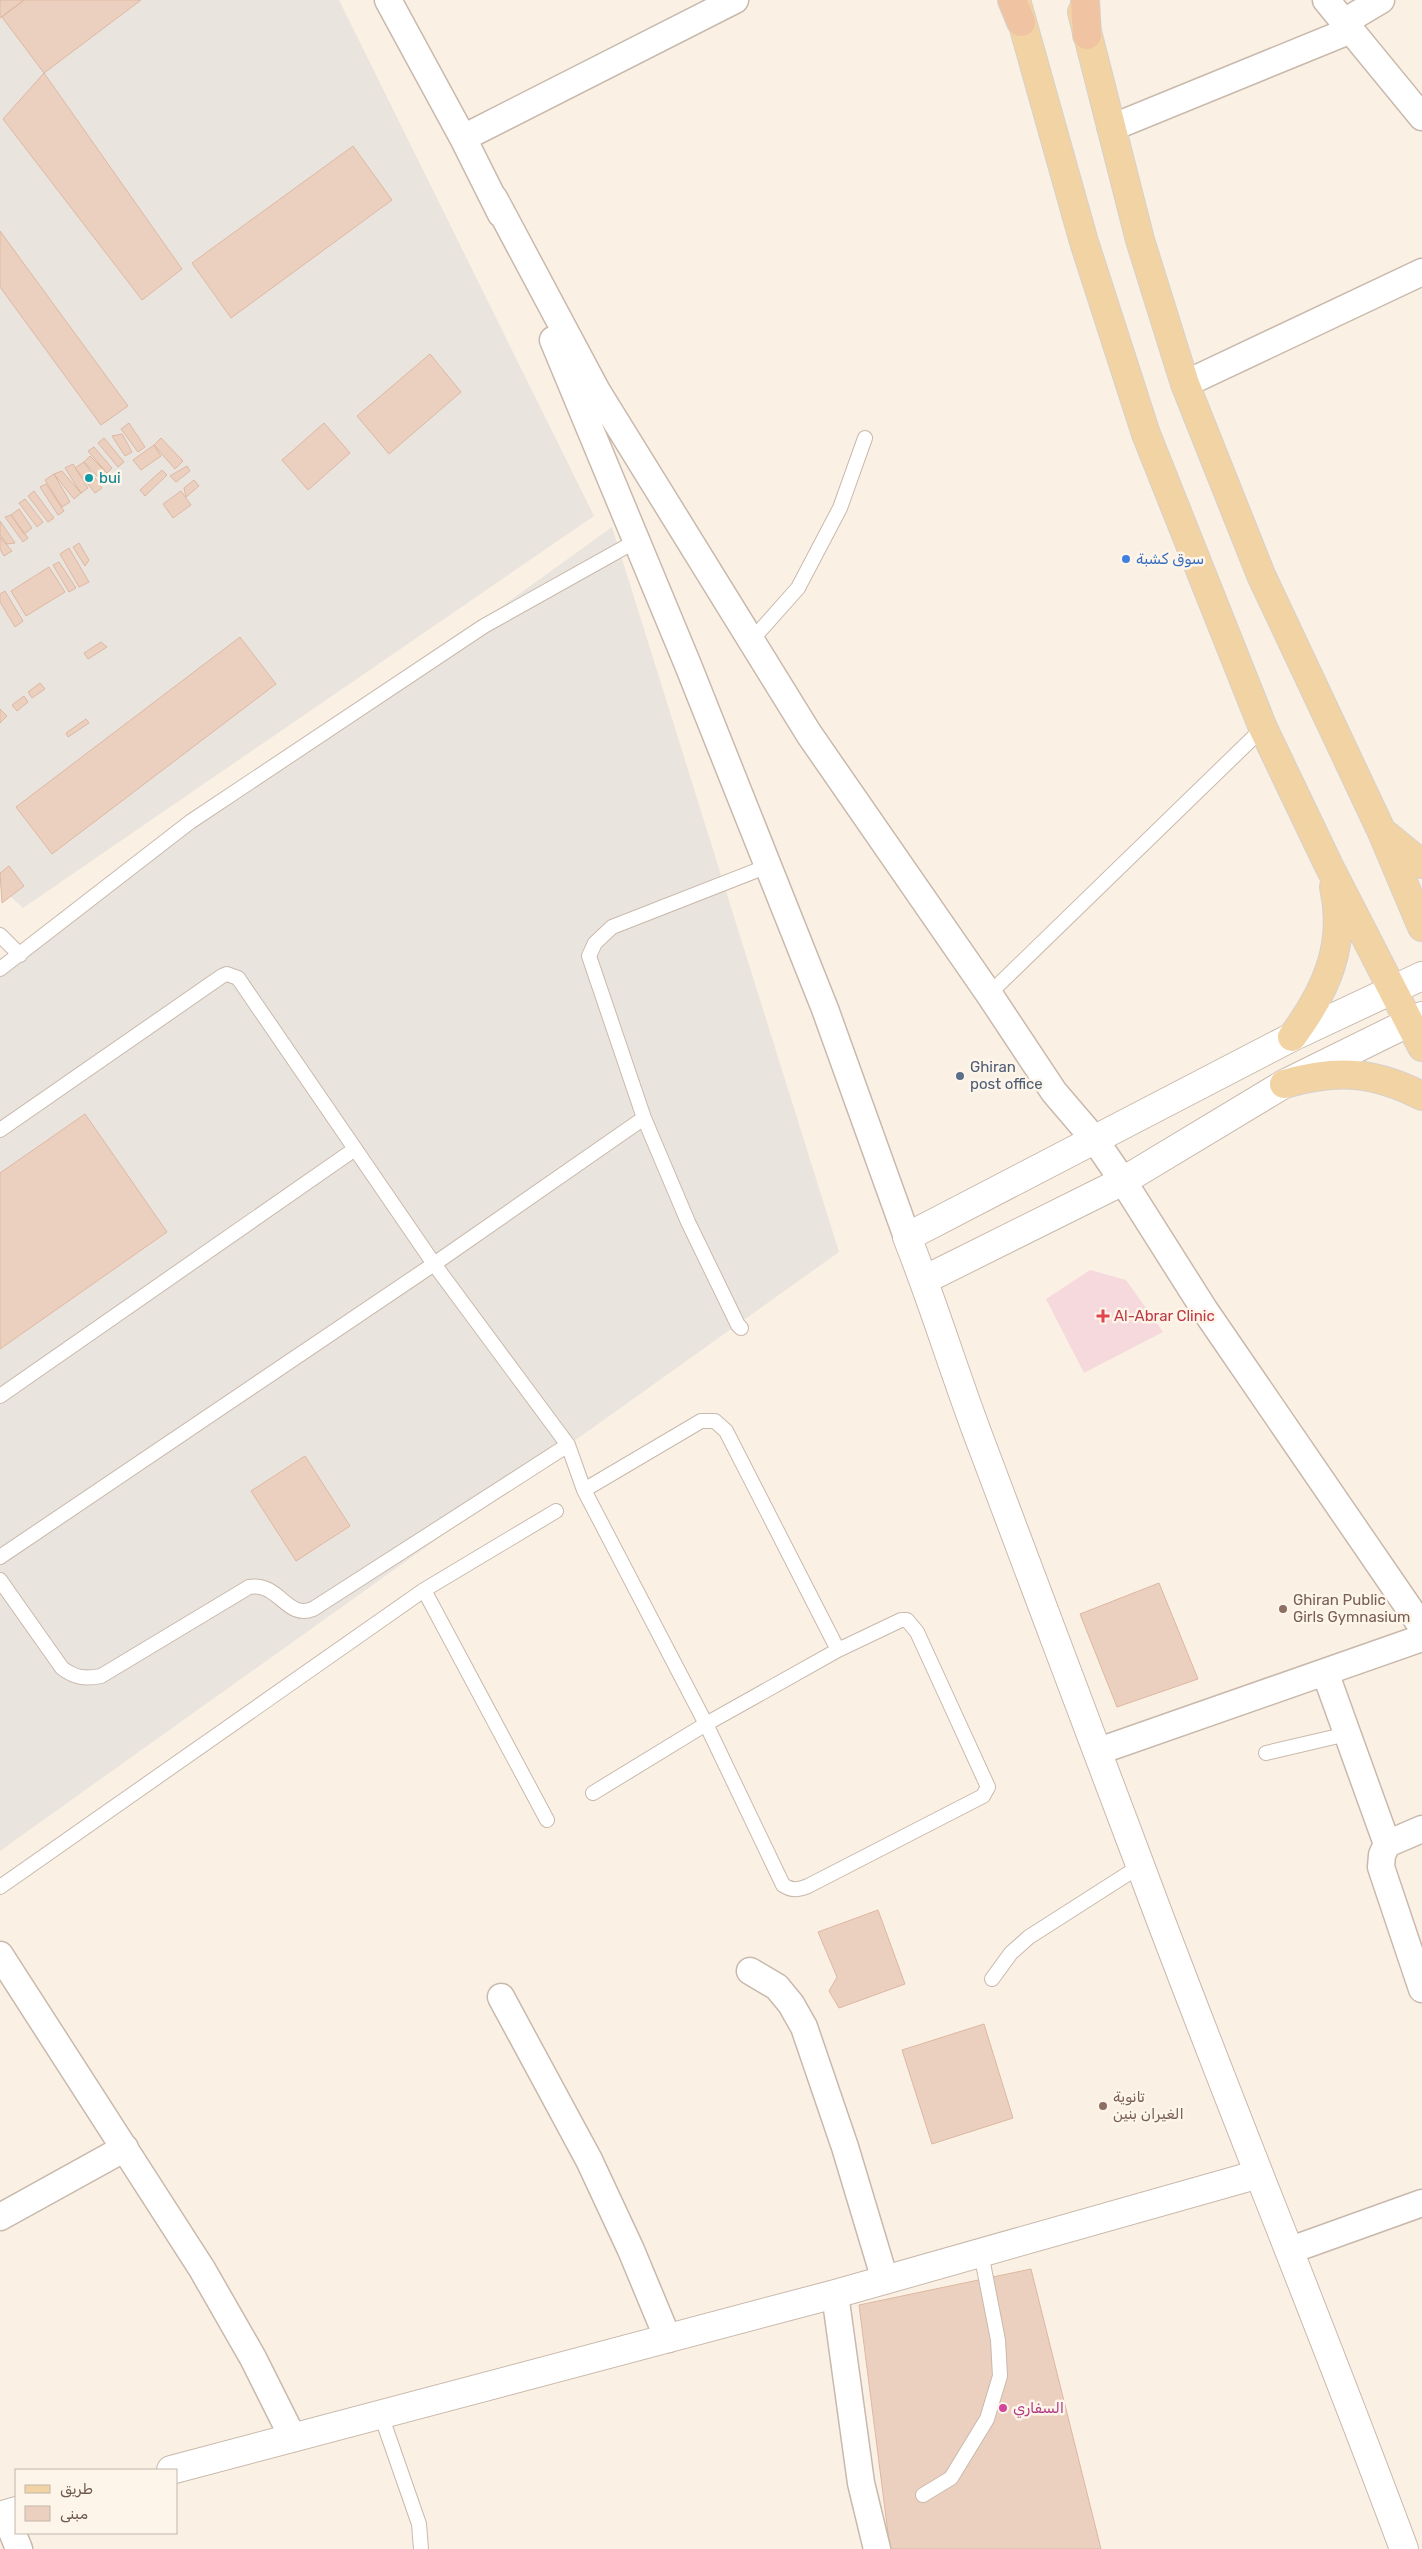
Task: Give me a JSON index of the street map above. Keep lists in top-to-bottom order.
{
  "places": {
    "other": [
      "bui",
      "سوق كشبة",
      "Ghiran post office",
      "Ghiran Public Girls Gymnasium",
      "تانوية الغيران بنين",
      "السفاري"
    ],
    "health": ["Al-Abrar Clinic"]
  },
  "legend": ["طريق", "مبنى"]
}
